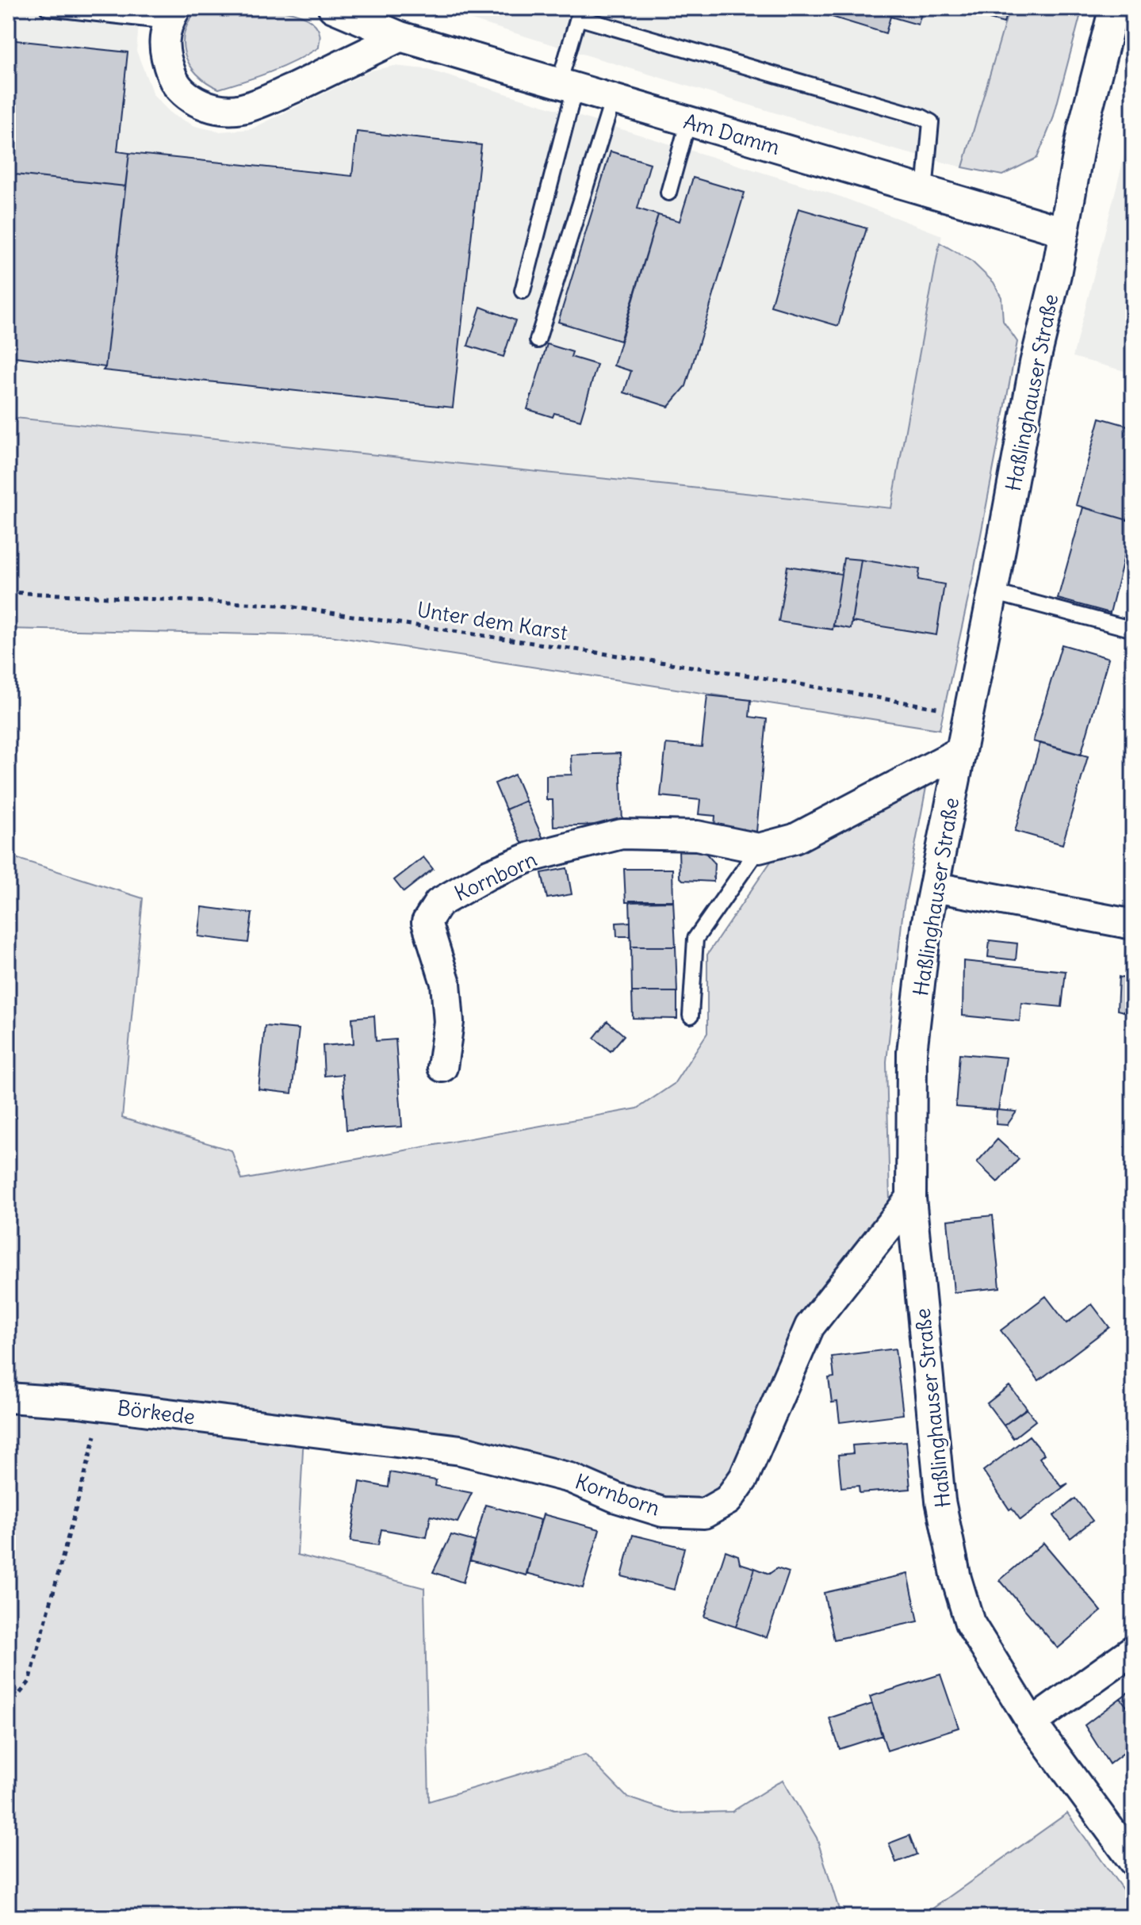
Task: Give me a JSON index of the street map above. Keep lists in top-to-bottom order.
{
  "streets": {
    "street": [
      "Am Damm",
      "Haßlinghauser Straße",
      "Kornborn",
      "Börkede"
    ],
    "path": ["Unter dem Karst"]
  },
  "crossings": [
    ["Am Damm", "Haßlinghauser Straße"],
    ["Haßlinghauser Straße", "Unter dem Karst"],
    ["Haßlinghauser Straße", "Kornborn"],
    ["Kornborn", "Börkede"]
  ]
}
